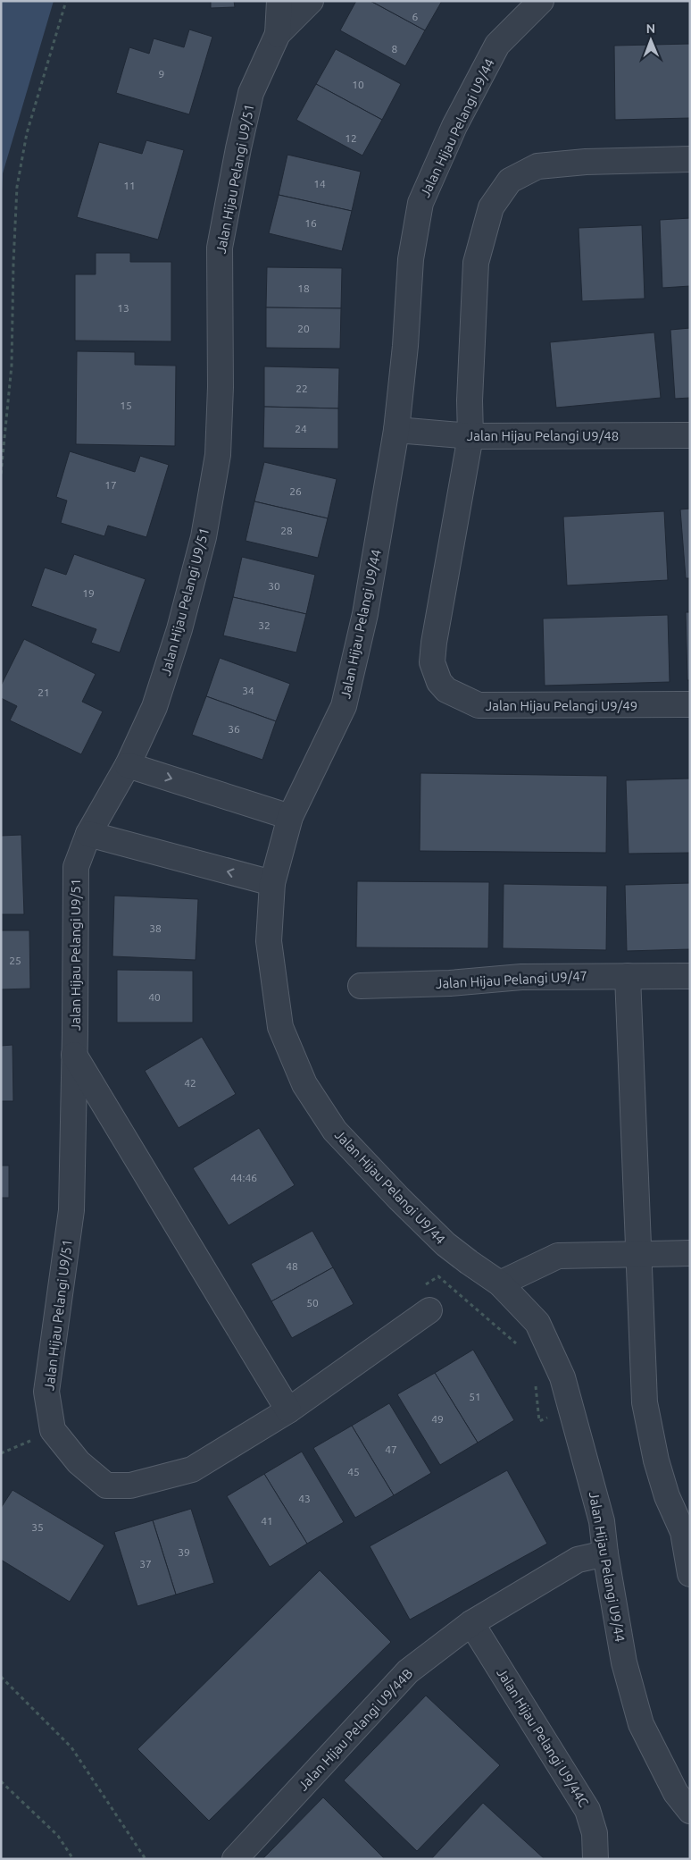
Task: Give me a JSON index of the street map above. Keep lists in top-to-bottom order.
{
  "streets": {
    "street": [
      "Jalan Hijau Pelangi U9/44",
      "Jalan Hijau Pelangi U9/51",
      "Jalan Hijau Pelangi U9/48",
      "Jalan Hijau Pelangi U9/49",
      "Jalan Hijau Pelangi U9/47",
      "Jalan Hijau Pelangi U9/44B",
      "Jalan Hijau Pelangi U9/44C"
    ]
  },
  "crossings": [
    ["Jalan Hijau Pelangi U9/44", "Jalan Hijau Pelangi U9/48"],
    ["Jalan Hijau Pelangi U9/44", "Jalan Hijau Pelangi U9/44B"],
    ["Jalan Hijau Pelangi U9/48", "Jalan Hijau Pelangi U9/49"],
    ["Jalan Hijau Pelangi U9/44B", "Jalan Hijau Pelangi U9/44C"]
  ],
  "house_numbers": [
    "6",
    "8",
    "9",
    "10",
    "12",
    "14",
    "11",
    "16",
    "18",
    "13",
    "20",
    "22",
    "15",
    "24",
    "17",
    "26",
    "28",
    "30",
    "19",
    "32",
    "34",
    "21",
    "36",
    "38",
    "25",
    "40",
    "42",
    "44:46",
    "48",
    "50",
    "51",
    "49",
    "47",
    "45",
    "43",
    "41",
    "35",
    "39",
    "37"
  ],
  "north": "top"
}
